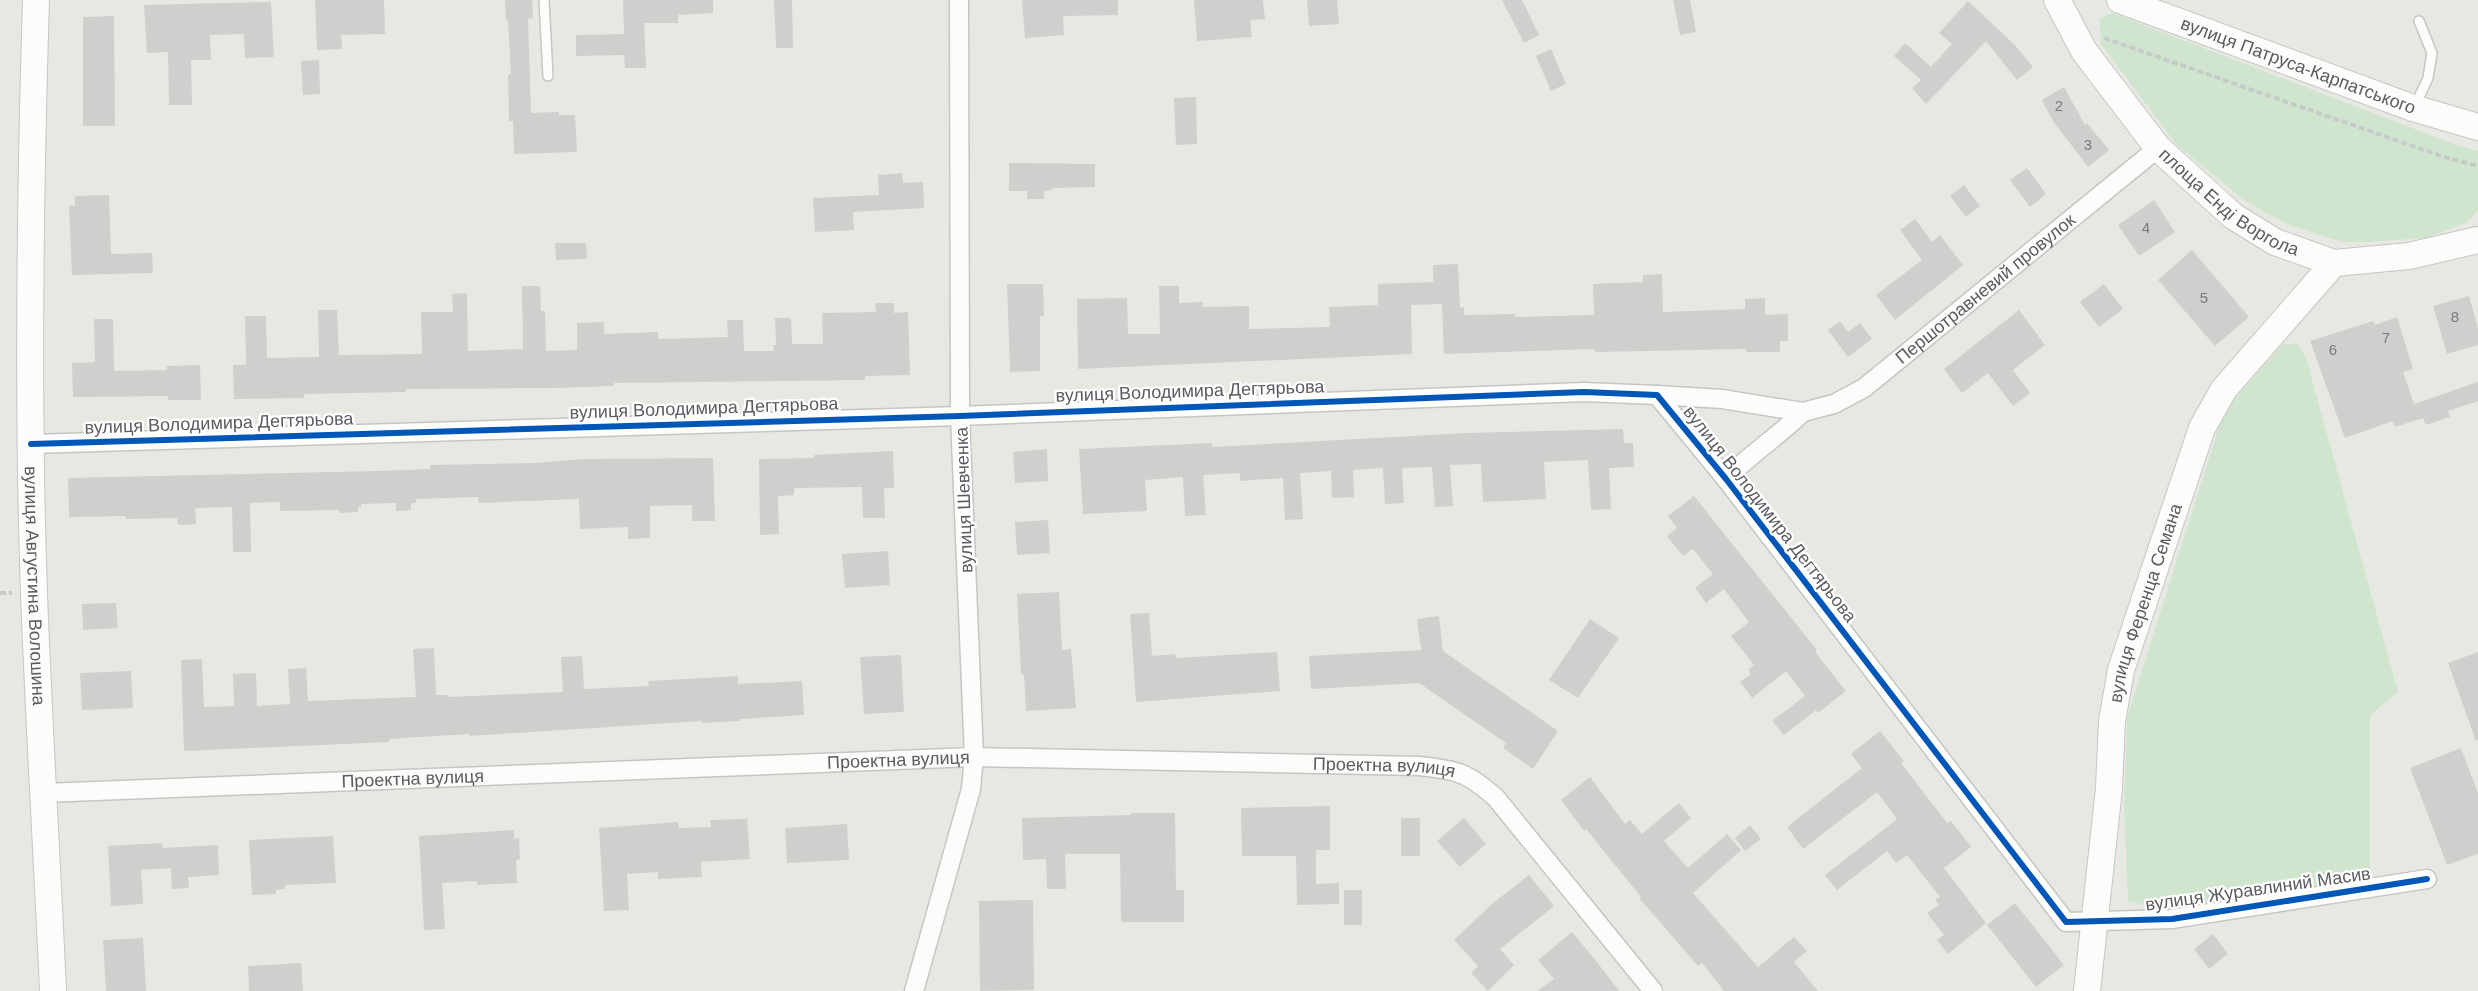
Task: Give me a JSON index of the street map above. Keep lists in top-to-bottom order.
{
  "streets": {
    "street": [
      "вулиця Патруса-Карпатського",
      "площа Енді Воргола",
      "Першотравневий провулок",
      "вулиця Володимира Дегтярьова",
      "вулиця Шевченка",
      "вулиця Августина Волошина",
      "вулиця Ференца Семана",
      "Проектна вулиця",
      "вулиця Журавлиний Масив"
    ]
  },
  "crossings": [
    ["площа Енді Воргола", "Першотравневий провулок"],
    ["площа Енді Воргола", "вулиця Ференца Семана"],
    ["Першотравневий провулок", "вулиця Володимира Дегтярьова"],
    ["вулиця Володимира Дегтярьова", "вулиця Шевченка"],
    ["вулиця Володимира Дегтярьова", "вулиця Августина Волошина"],
    ["вулиця Володимира Дегтярьова", "вулиця Ференца Семана"],
    ["вулиця Володимира Дегтярьова", "вулиця Журавлиний Масив"],
    ["вулиця Шевченка", "Проектна вулиця"],
    ["вулиця Августина Волошина", "Проектна вулиця"],
    ["вулиця Ференца Семана", "вулиця Журавлиний Масив"]
  ],
  "house_numbers": [
    "2",
    "3",
    "4",
    "5",
    "8",
    "7",
    "6"
  ]
}
